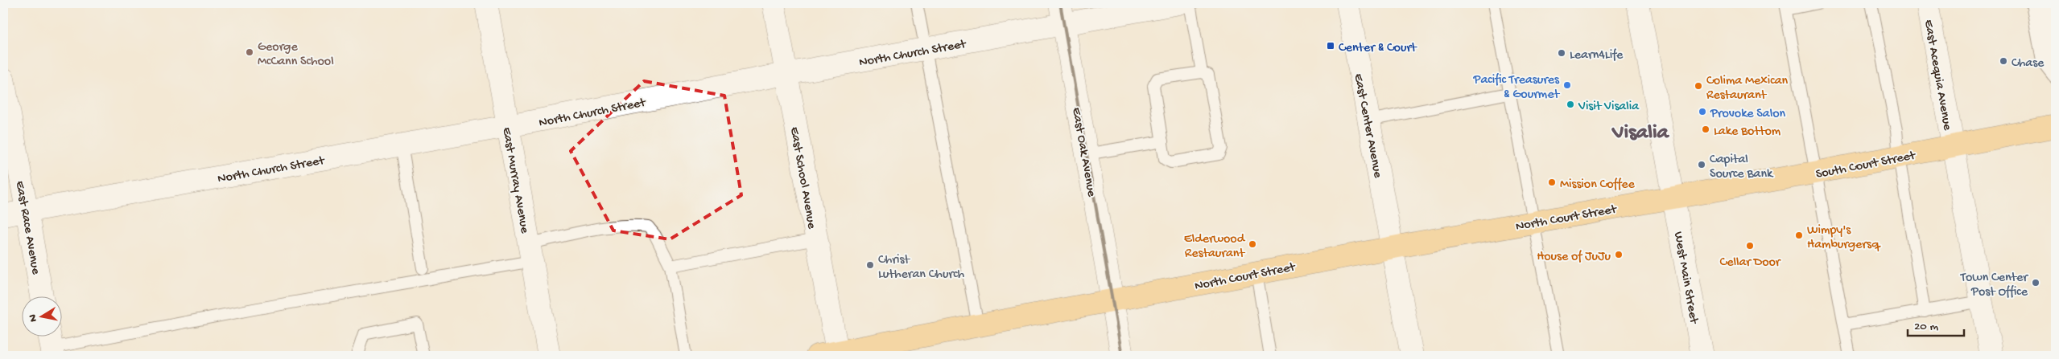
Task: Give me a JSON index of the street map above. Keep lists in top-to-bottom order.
{
  "streets": {
    "main road": ["South Court Street", "North Court Street"],
    "street": [
      "North Church Street",
      "East Acequia Avenue",
      "East Center Avenue",
      "East Oak Avenue",
      "East School Avenue",
      "East Murray Avenue",
      "East Race Avenue",
      "West Main Street"
    ]
  },
  "crossings": [
    ["North Church Street", "East Oak Avenue"],
    ["North Church Street", "East School Avenue"],
    ["North Church Street", "East Murray Avenue"],
    ["North Church Street", "East Race Avenue"],
    ["East Acequia Avenue", "South Court Street"],
    ["East Center Avenue", "North Court Street"],
    ["East Oak Avenue", "North Court Street"],
    ["South Court Street", "North Court Street"],
    ["South Court Street", "West Main Street"],
    ["East School Avenue", "North Court Street"],
    ["North Court Street", "West Main Street"]
  ],
  "districts": ["Visalia"],
  "places": {
    "transit": ["Center & Court"],
    "other": [
      "George McCann School",
      "Learn4Life",
      "Chase",
      "Pacific Treasures & Gourmet",
      "Colima Mexican Restaurant",
      "Visit Visalia",
      "Provoke Salon",
      "Lake Bottom",
      "Capital Source Bank",
      "Mission Coffee",
      "Wimpy's Hamburgersq",
      "Elderwood Restaurant",
      "Cellar Door",
      "House of JuJu",
      "Christ Lutheran Church",
      "Town Center Post Office"
    ]
  },
  "scale_bar": "20 m",
  "north": "left"
}
